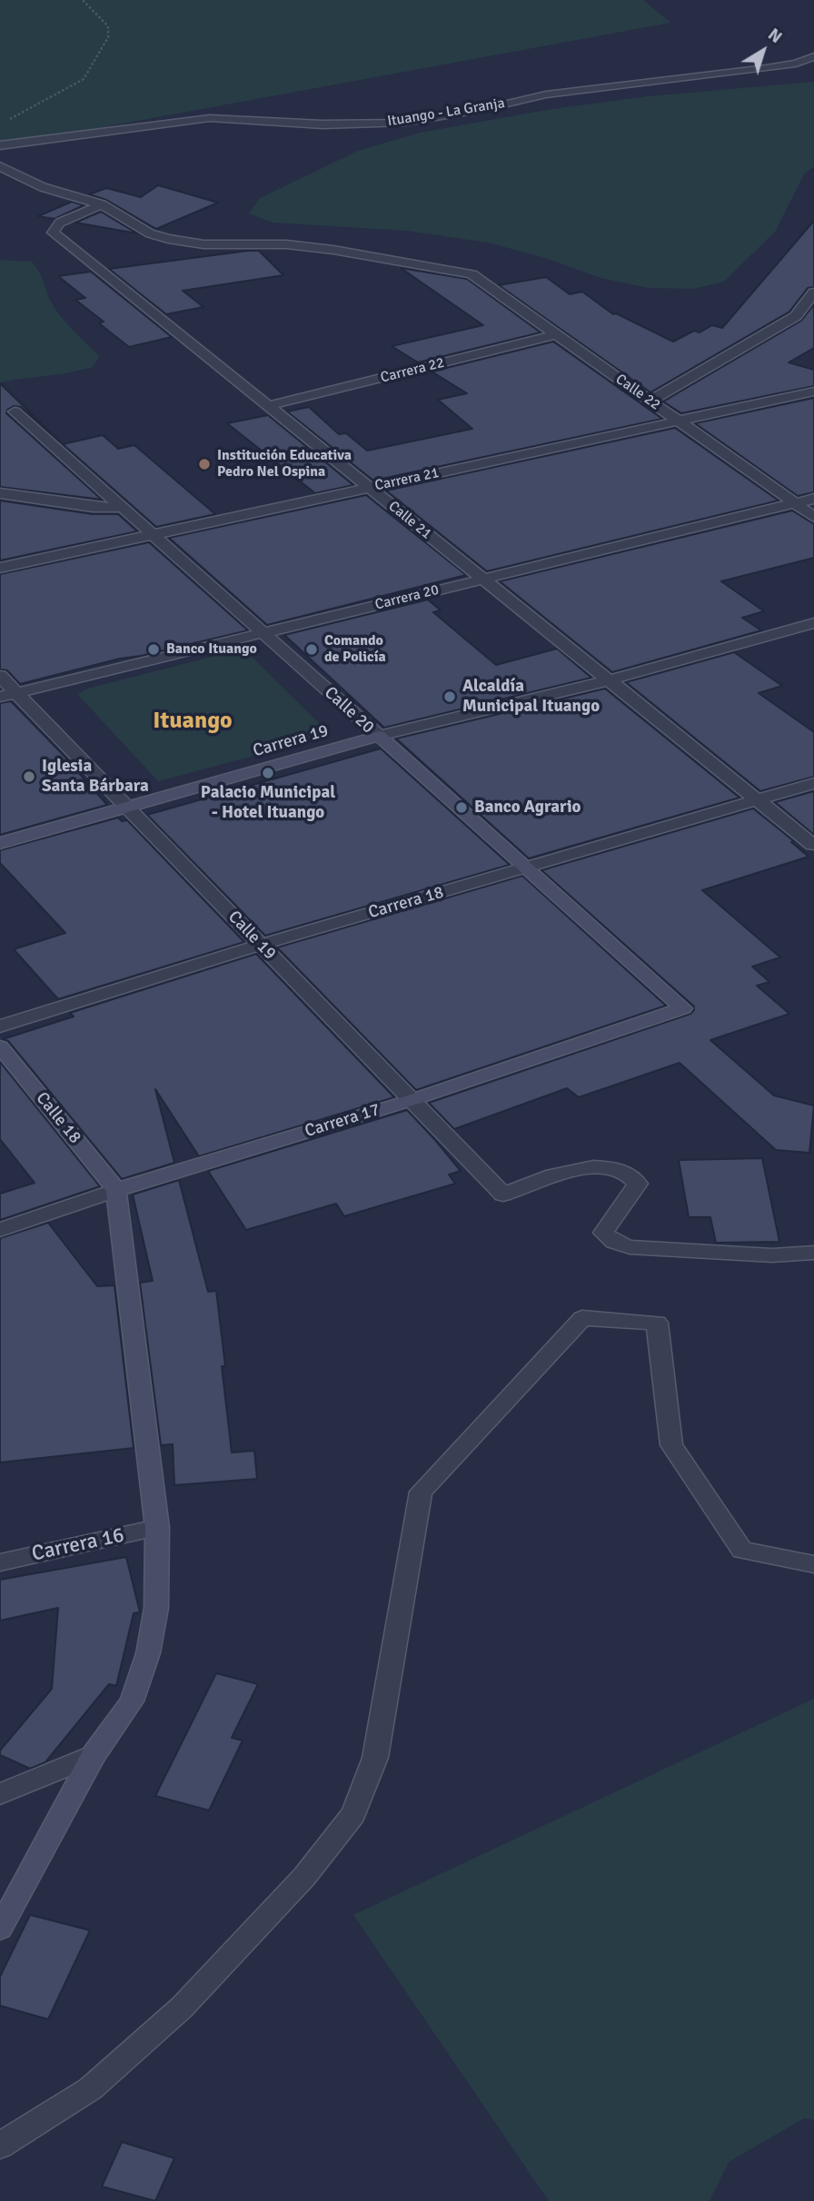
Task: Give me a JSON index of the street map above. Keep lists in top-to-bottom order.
{
  "streets": {
    "main road": [
      "Calle 20",
      "Carrera 19",
      "Calle 18",
      "Carrera 17"
    ],
    "street": [
      "Ituango - La Granja",
      "Carrera 22",
      "Calle 22",
      "Carrera 21",
      "Calle 21",
      "Carrera 20",
      "Carrera 18",
      "Calle 19",
      "Carrera 16"
    ]
  },
  "crossings": [
    ["Carrera 22", "Calle 22"],
    ["Carrera 22", "Calle 21"],
    ["Calle 22", "Carrera 21"],
    ["Calle 22", "Calle 21"],
    ["Calle 22", "Carrera 20"],
    ["Carrera 21", "Calle 21"],
    ["Carrera 21", "Calle 20"],
    ["Calle 21", "Carrera 20"],
    ["Calle 21", "Carrera 19"],
    ["Calle 21", "Carrera 18"],
    ["Carrera 20", "Calle 20"],
    ["Carrera 20", "Calle 19"],
    ["Calle 20", "Carrera 19"],
    ["Calle 20", "Carrera 18"],
    ["Calle 20", "Carrera 17"],
    ["Carrera 19", "Calle 19"],
    ["Carrera 18", "Calle 19"],
    ["Calle 19", "Carrera 17"],
    ["Calle 18", "Carrera 17"]
  ],
  "districts": ["Ituango"],
  "places": [
    "Institución Educativa Pedro Nel Ospina",
    "Banco Ituango",
    "Comando de Policía",
    "Alcaldía Municipal Ituango",
    "Palacio Municipal - Hotel Ituango",
    "Iglesia Santa Bárbara",
    "Banco Agrario"
  ],
  "north": "top right"
}
